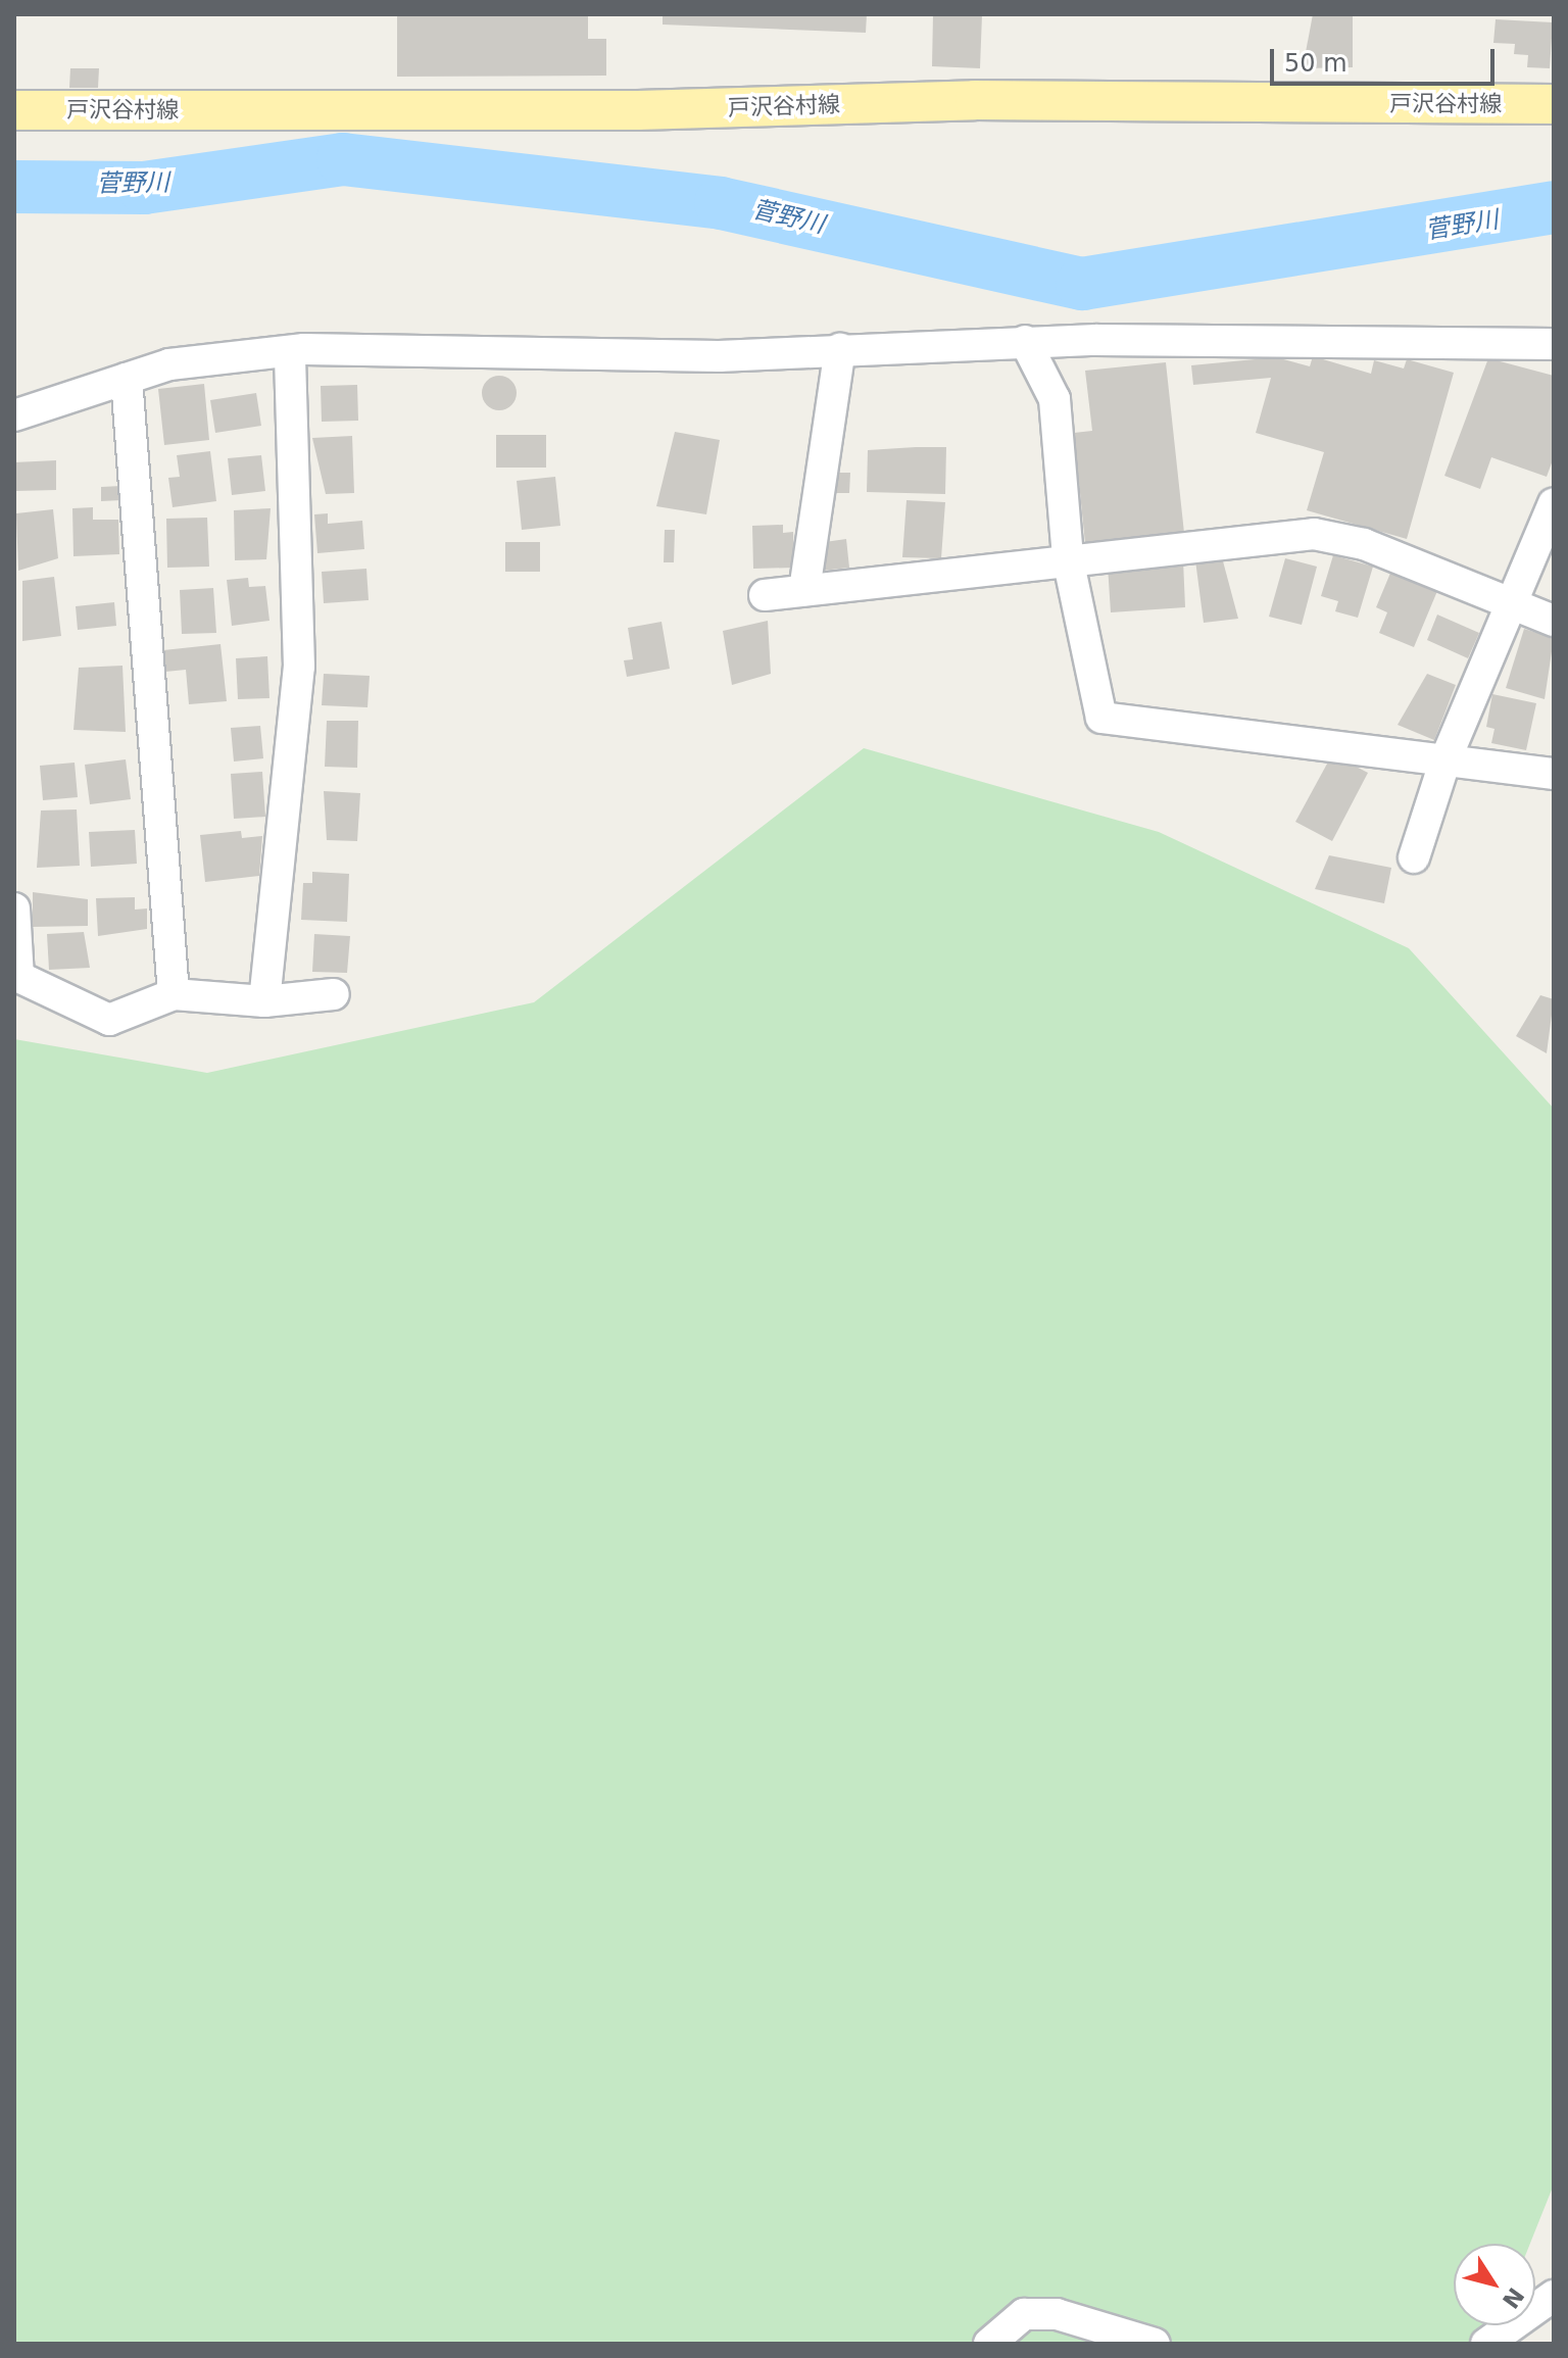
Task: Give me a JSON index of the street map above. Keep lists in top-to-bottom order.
{
  "streets": {
    "main road": ["戸沢谷村線"]
  },
  "water": ["菅野川"],
  "scale_bar": "50 m",
  "north": "bottom right"
}
